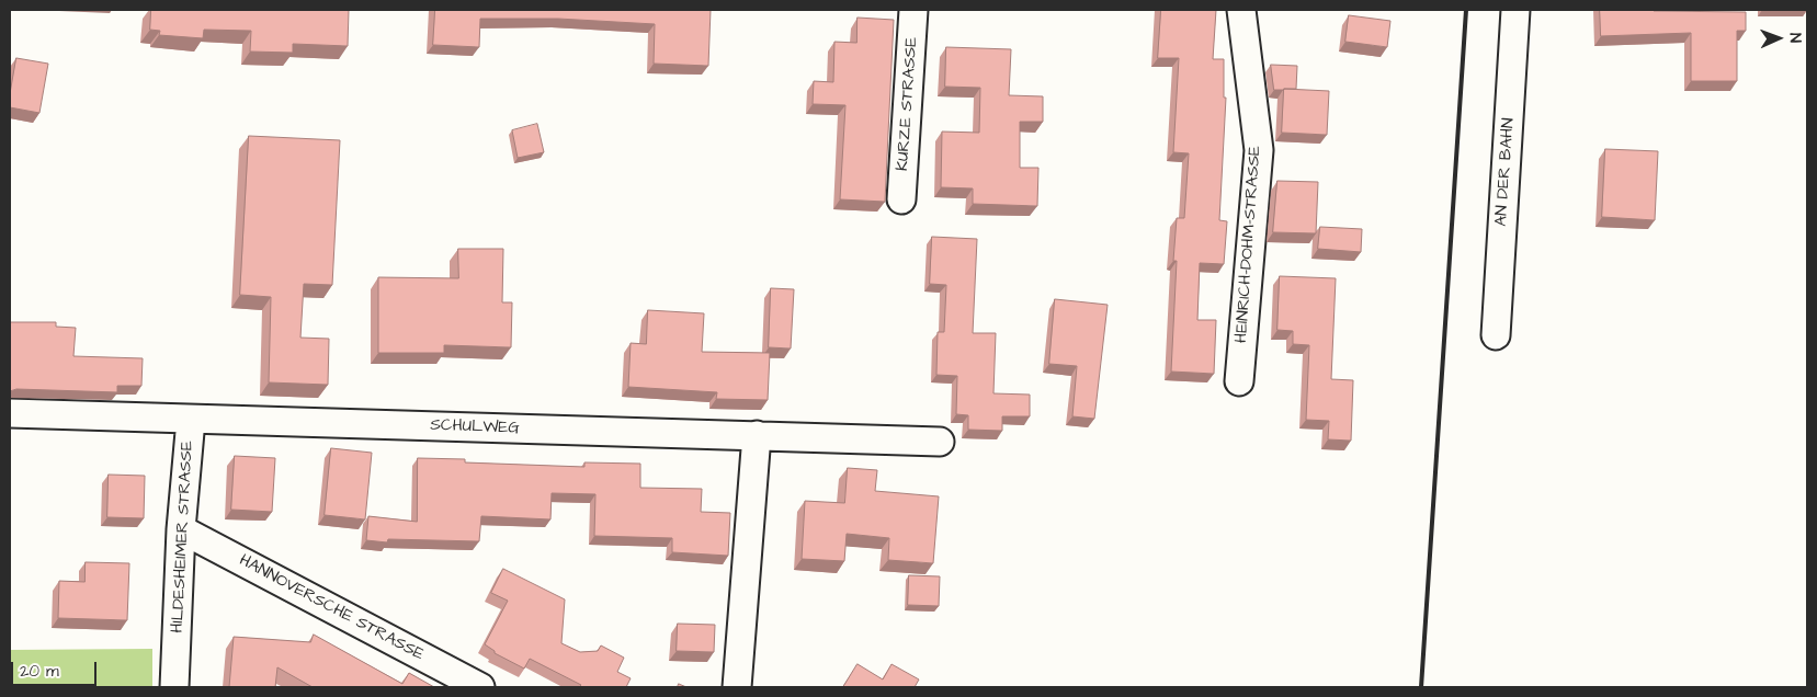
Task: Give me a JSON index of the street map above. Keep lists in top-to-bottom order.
{
  "streets": {
    "street": [
      "KURZE STRASSE",
      "AN DER BAHN",
      "HEINRICH-DOHM-STRASSE",
      "SCHULWEG",
      "HILDESHEIMER STRASSE",
      "HANNOVERSCHE STRASSE"
    ]
  },
  "crossings": [
    ["SCHULWEG", "HILDESHEIMER STRASSE"],
    ["HILDESHEIMER STRASSE", "HANNOVERSCHE STRASSE"]
  ],
  "scale_bar": "20 m",
  "north": "right"
}
